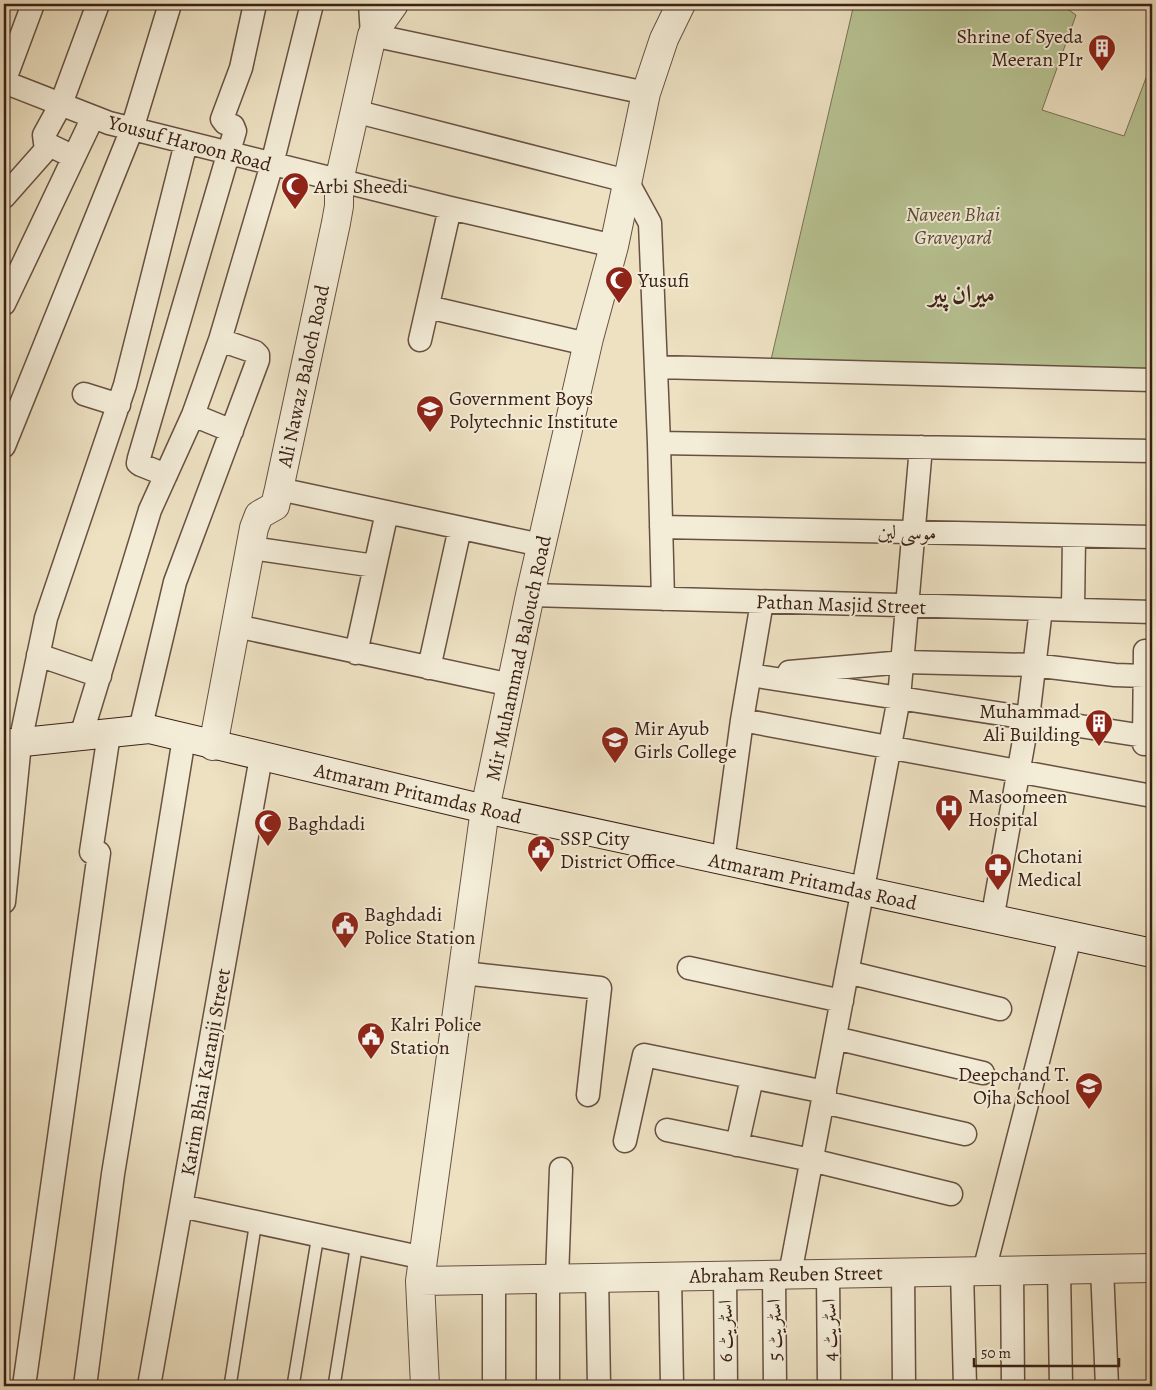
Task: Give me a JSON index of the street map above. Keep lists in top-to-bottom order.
{
  "streets": {
    "street": [
      "Yousuf Haroon Road",
      "Ali Nawaz Baloch Road",
      "موسی لین",
      "Pathan Masjid Street",
      "Mir Muhammad Balouch Road",
      "Atmaram Pritamdas Road",
      "Karim Bhai Karanji Street",
      "Abraham Reuben Street",
      "اسٹریٹ 5",
      "اسٹریٹ 4",
      "اسٹریٹ 6"
    ]
  },
  "crossings": [
    ["Yousuf Haroon Road", "Ali Nawaz Baloch Road"],
    ["Yousuf Haroon Road", "Mir Muhammad Balouch Road"],
    ["Ali Nawaz Baloch Road", "Atmaram Pritamdas Road"],
    ["موسی لین", "اسٹریٹ 5"],
    ["Pathan Masjid Street", "Mir Muhammad Balouch Road"],
    ["Pathan Masjid Street", "اسٹریٹ 5"],
    ["Mir Muhammad Balouch Road", "Atmaram Pritamdas Road"],
    ["Mir Muhammad Balouch Road", "Abraham Reuben Street"],
    ["Atmaram Pritamdas Road", "Karim Bhai Karanji Street"],
    ["Atmaram Pritamdas Road", "اسٹریٹ 5"],
    ["Abraham Reuben Street", "اسٹریٹ 5"],
    ["Abraham Reuben Street", "اسٹریٹ 4"],
    ["Abraham Reuben Street", "اسٹریٹ 6"]
  ],
  "districts": ["میران پیر"],
  "parks": ["Naveen Bhai Graveyard"],
  "places": {
    "building": ["Shrine of Syeda Meeran PIr", "Muhammad Ali Building"],
    "mosque": ["Arbi Sheedi", "Yusufi", "Baghdadi"],
    "school or university": ["Government Boys Polytechnic Institute", "Mir Ayub Girls College", "Deepchand T. Ojha School"],
    "hospital": ["Masoomeen Hospital"],
    "public building": ["SSP City District Office", "Baghdadi Police Station", "Kalri Police Station"],
    "pharmacy": ["Chotani Medical"]
  },
  "scale_bar": "50 m"
}
